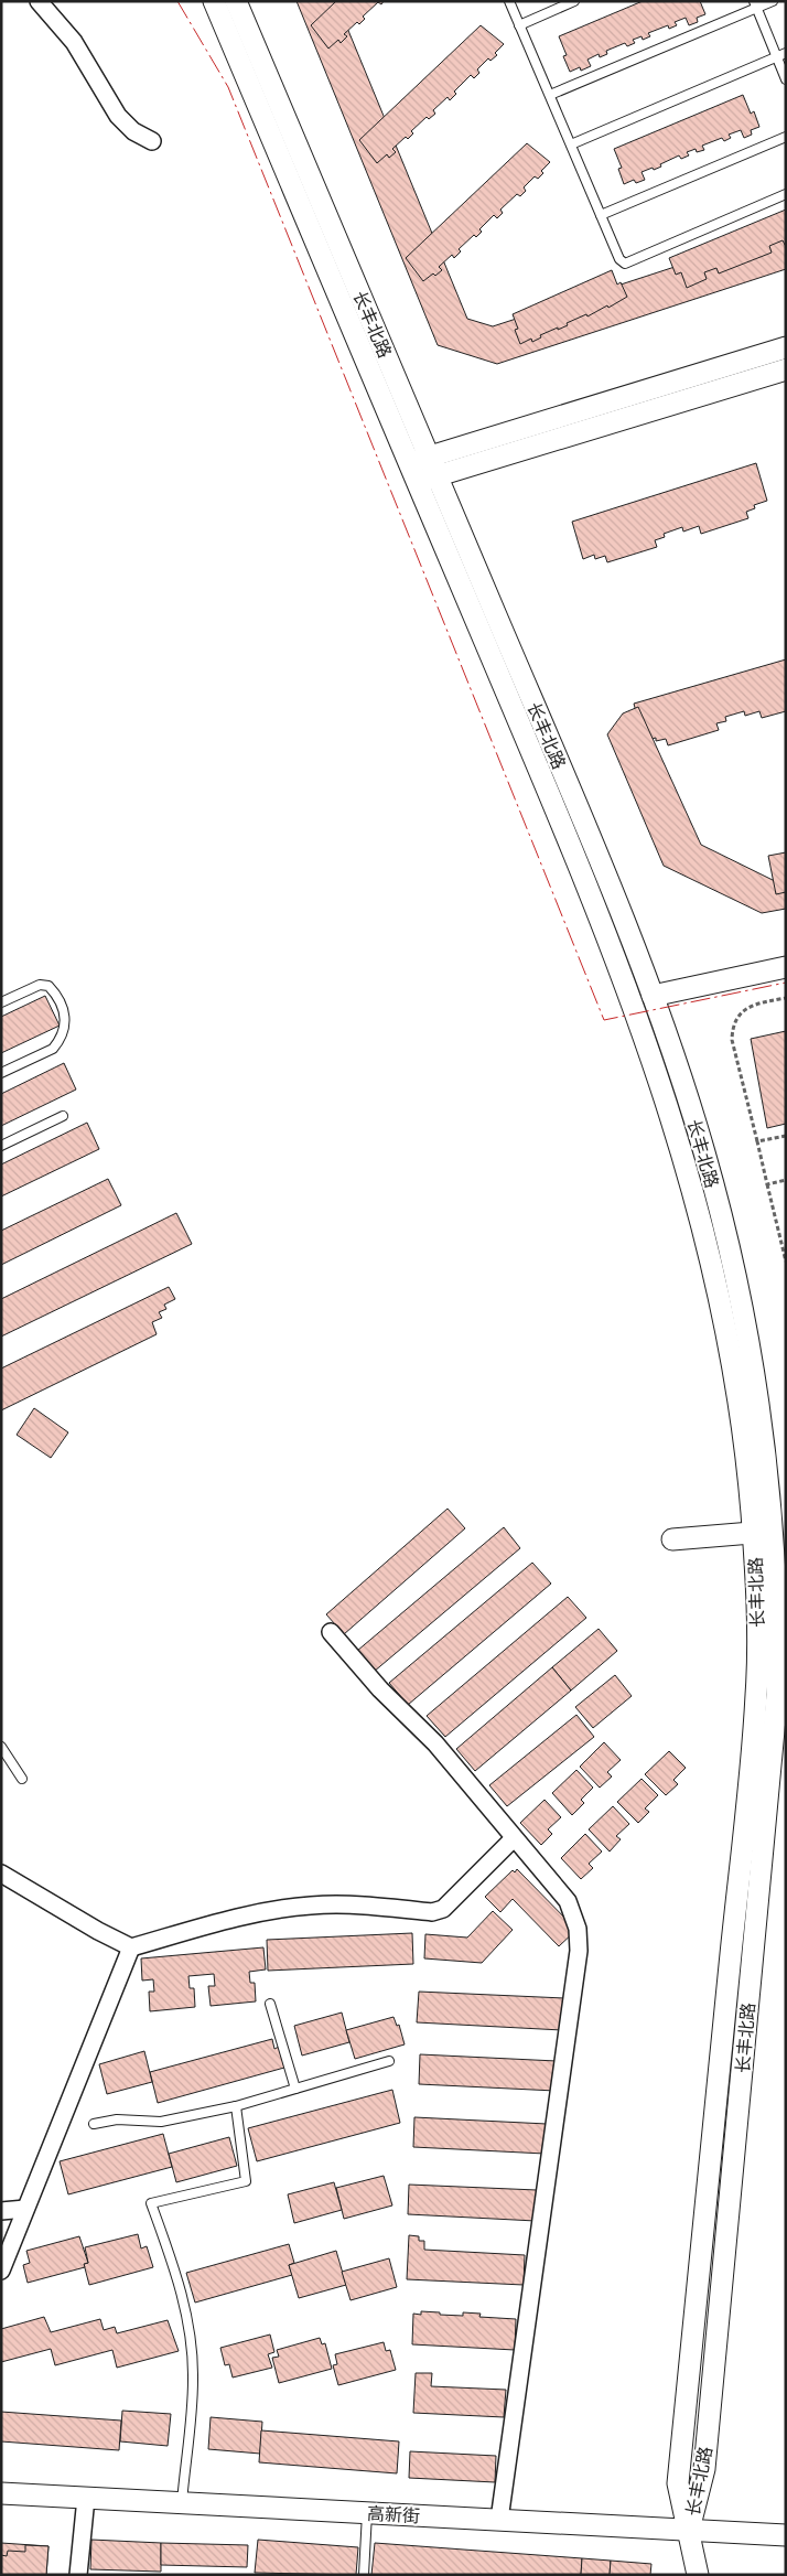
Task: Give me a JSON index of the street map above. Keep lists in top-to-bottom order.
{
  "streets": {
    "street": ["长丰北路", "高新街"]
  },
  "crossings": [
    ["长丰北路", "高新街"]
  ]
}
